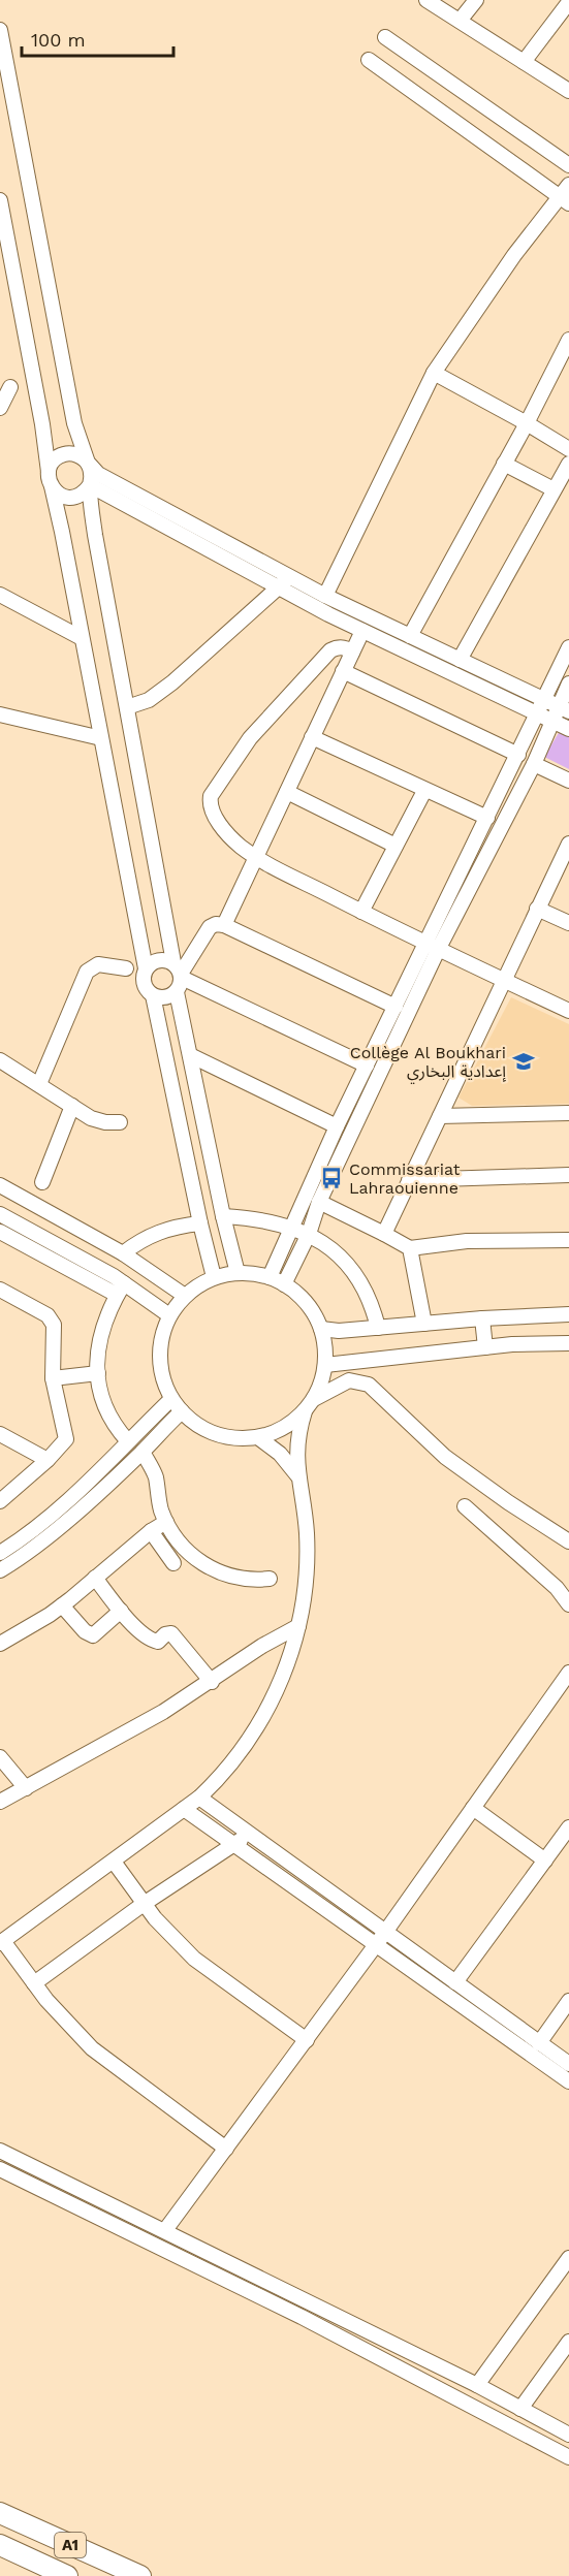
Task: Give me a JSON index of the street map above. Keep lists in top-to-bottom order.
{
  "streets": {
    "highway": ["A1"]
  },
  "places": {
    "school or university": ["Collège Al Boukhari إعدادية البخاري"],
    "bus stop": ["Commissariat Lahraouienne"]
  },
  "scale_bar": "100 m"
}
